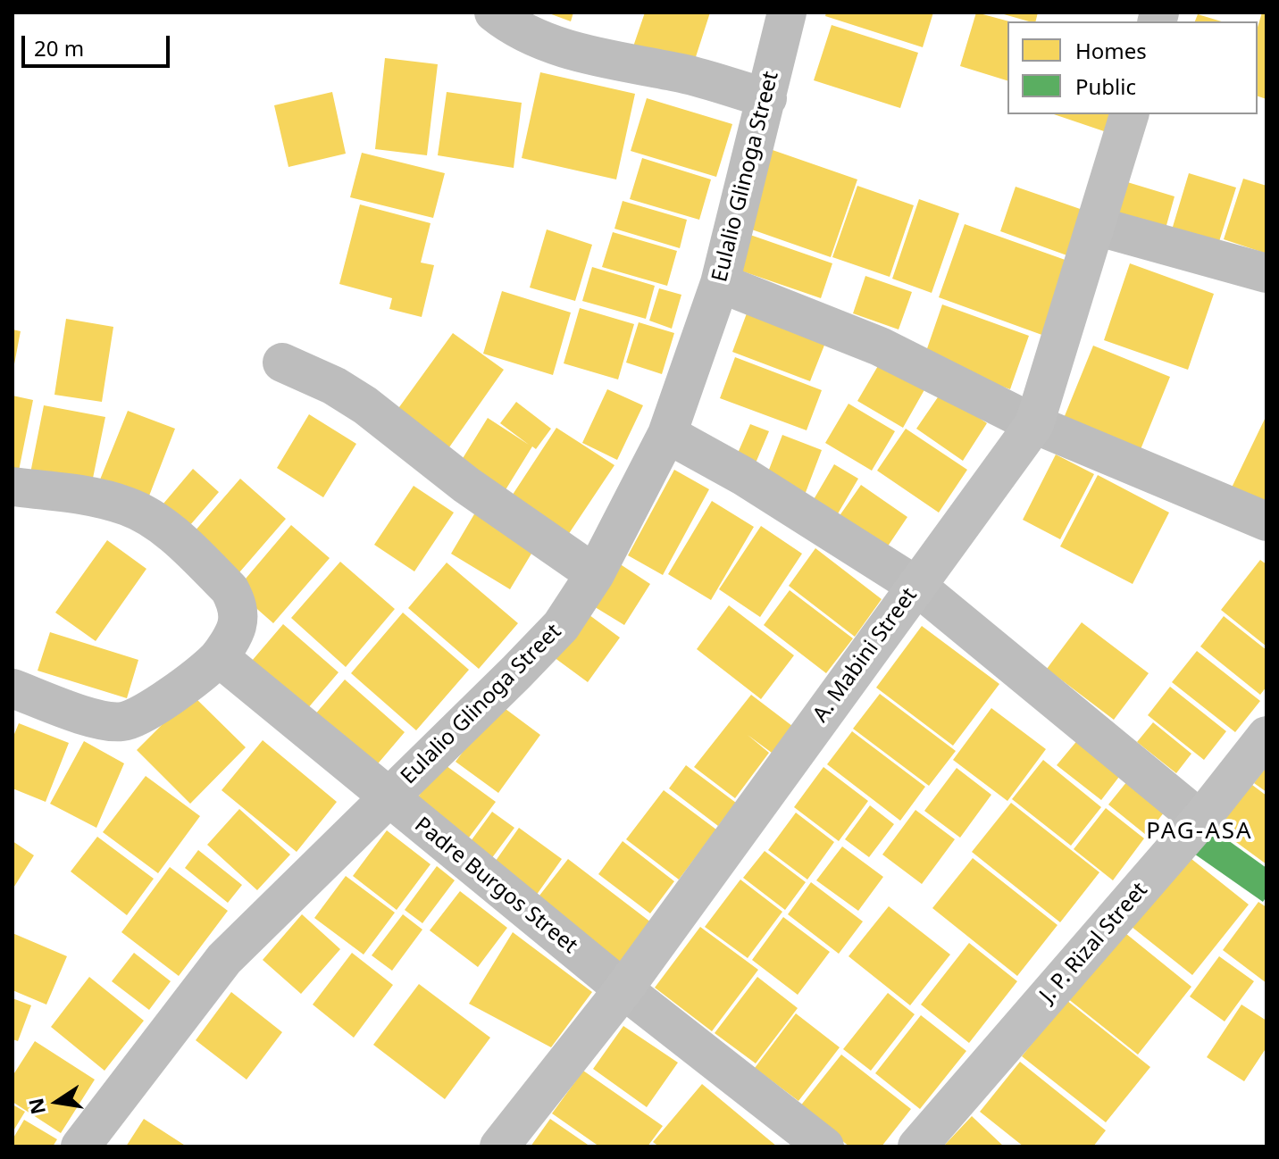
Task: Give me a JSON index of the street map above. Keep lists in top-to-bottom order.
{
  "streets": {
    "street": [
      "Eulalio Glinoga Street",
      "A. Mabini Street",
      "Padre Burgos Street",
      "J. P. Rizal Street"
    ]
  },
  "crossings": [
    ["Eulalio Glinoga Street", "Padre Burgos Street"],
    ["A. Mabini Street", "Padre Burgos Street"]
  ],
  "districts": ["PAG-ASA"],
  "legend": ["Homes", "Public"],
  "scale_bar": "20 m",
  "north": "left"
}
